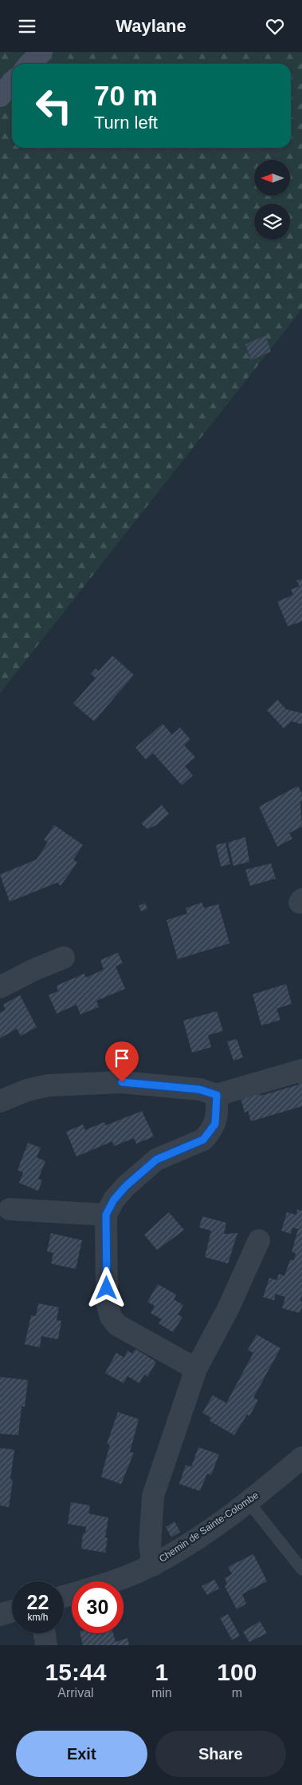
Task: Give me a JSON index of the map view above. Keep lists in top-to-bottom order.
{
  "streets": {
    "street": ["Chemin de Sainte-Colombe"]
  },
  "north": "left",
  "page": {
    "header": "Waylane",
    "turn": ["70 m", "Turn left"],
    "speed": "22 km/h",
    "limit": "30",
    "eta": [
      "15:44",
      "Arrival",
      "1",
      "min",
      "100",
      "m"
    ],
    "buttons": ["Exit", "Share"]
  }
}
